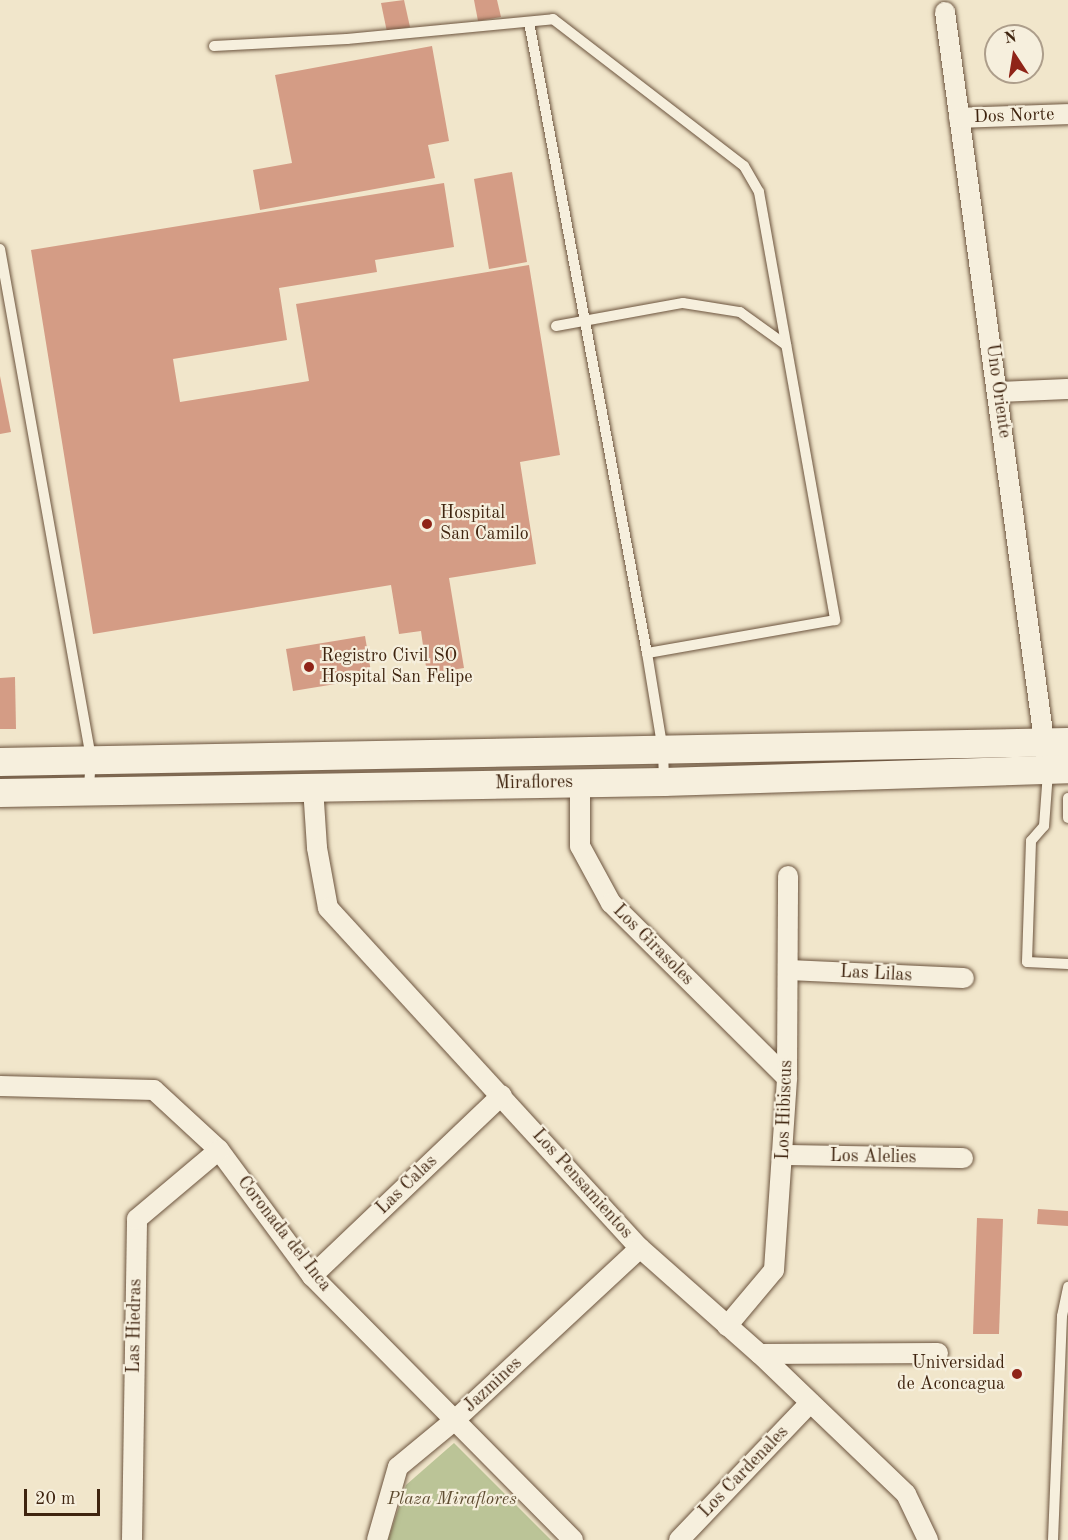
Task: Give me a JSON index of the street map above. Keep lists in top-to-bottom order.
{
  "streets": {
    "main road": ["Miraflores"],
    "street": [
      "Dos Norte",
      "Uno Oriente",
      "Los Girasoles",
      "Las Lilas",
      "Los Hibiscus",
      "Los Alelies",
      "Los Pensamientos",
      "Las Calas",
      "Coronada del Inca",
      "Las Hiedras",
      "Jazmines",
      "Los Cardenales"
    ]
  },
  "crossings": [
    ["Dos Norte", "Uno Oriente"],
    ["Uno Oriente", "Miraflores"],
    ["Miraflores", "Los Girasoles"],
    ["Miraflores", "Los Pensamientos"],
    ["Los Girasoles", "Los Hibiscus"],
    ["Las Lilas", "Los Hibiscus"],
    ["Los Hibiscus", "Los Alelies"],
    ["Los Hibiscus", "Los Pensamientos"],
    ["Los Pensamientos", "Las Calas"],
    ["Los Pensamientos", "Jazmines"],
    ["Los Pensamientos", "Los Cardenales"],
    ["Las Calas", "Coronada del Inca"],
    ["Coronada del Inca", "Las Hiedras"],
    ["Coronada del Inca", "Jazmines"]
  ],
  "parks": ["Plaza Miraflores"],
  "places": ["Hospital San Camilo", "Registro Civil SO Hospital San Felipe", "Universidad de Aconcagua"],
  "scale_bar": "20 m",
  "north": "top"
}
